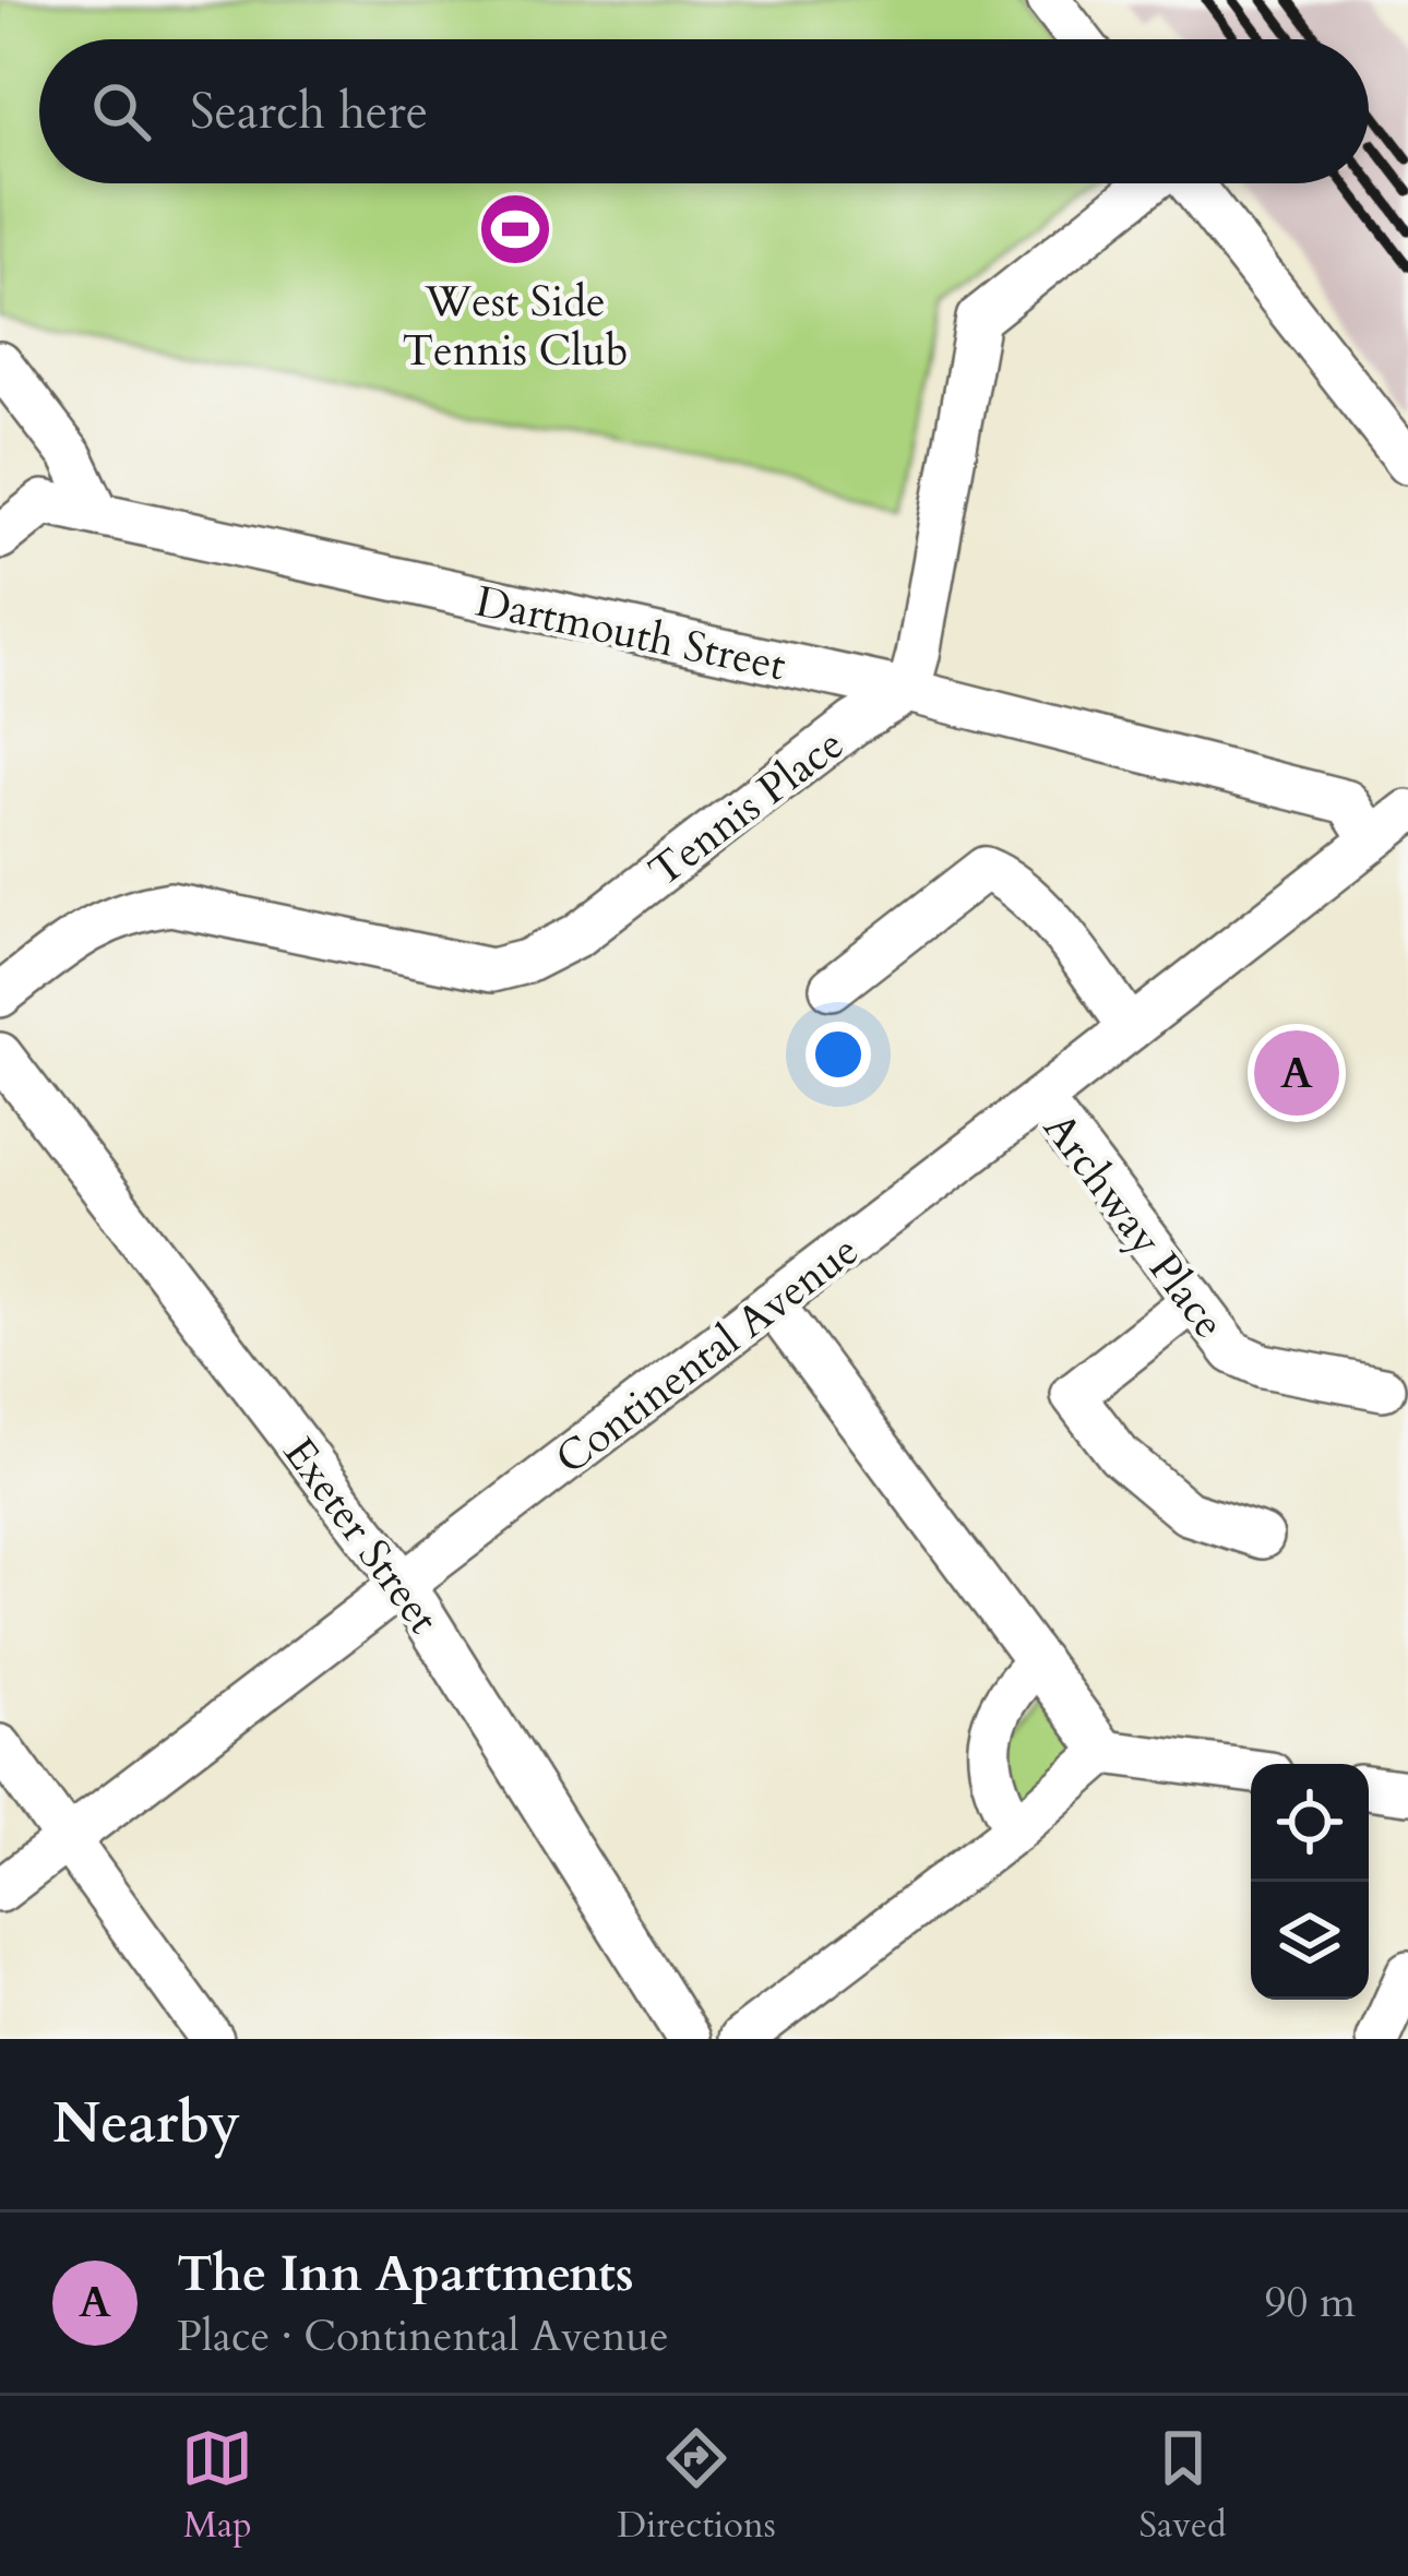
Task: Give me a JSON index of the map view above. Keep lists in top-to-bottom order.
{
  "streets": {
    "street": [
      "Dartmouth Street",
      "Tennis Place",
      "Archway Place",
      "Continental Avenue",
      "Exeter Street"
    ]
  },
  "crossings": [
    ["Dartmouth Street", "Tennis Place"],
    ["Dartmouth Street", "Continental Avenue"],
    ["Archway Place", "Continental Avenue"],
    ["Continental Avenue", "Exeter Street"]
  ],
  "places": {
    "sports": ["West Side Tennis Club"]
  },
  "page": {
    "search": "Search here",
    "pins": "A",
    "heading": "Nearby",
    "list": [
      {
        "mark": "A",
        "name": "The Inn Apartments",
        "note": "Place · Continental Avenue",
        "value": "90 m"
      }
    ],
    "nav": ["Map", "Directions", "Saved"]
  }
}
